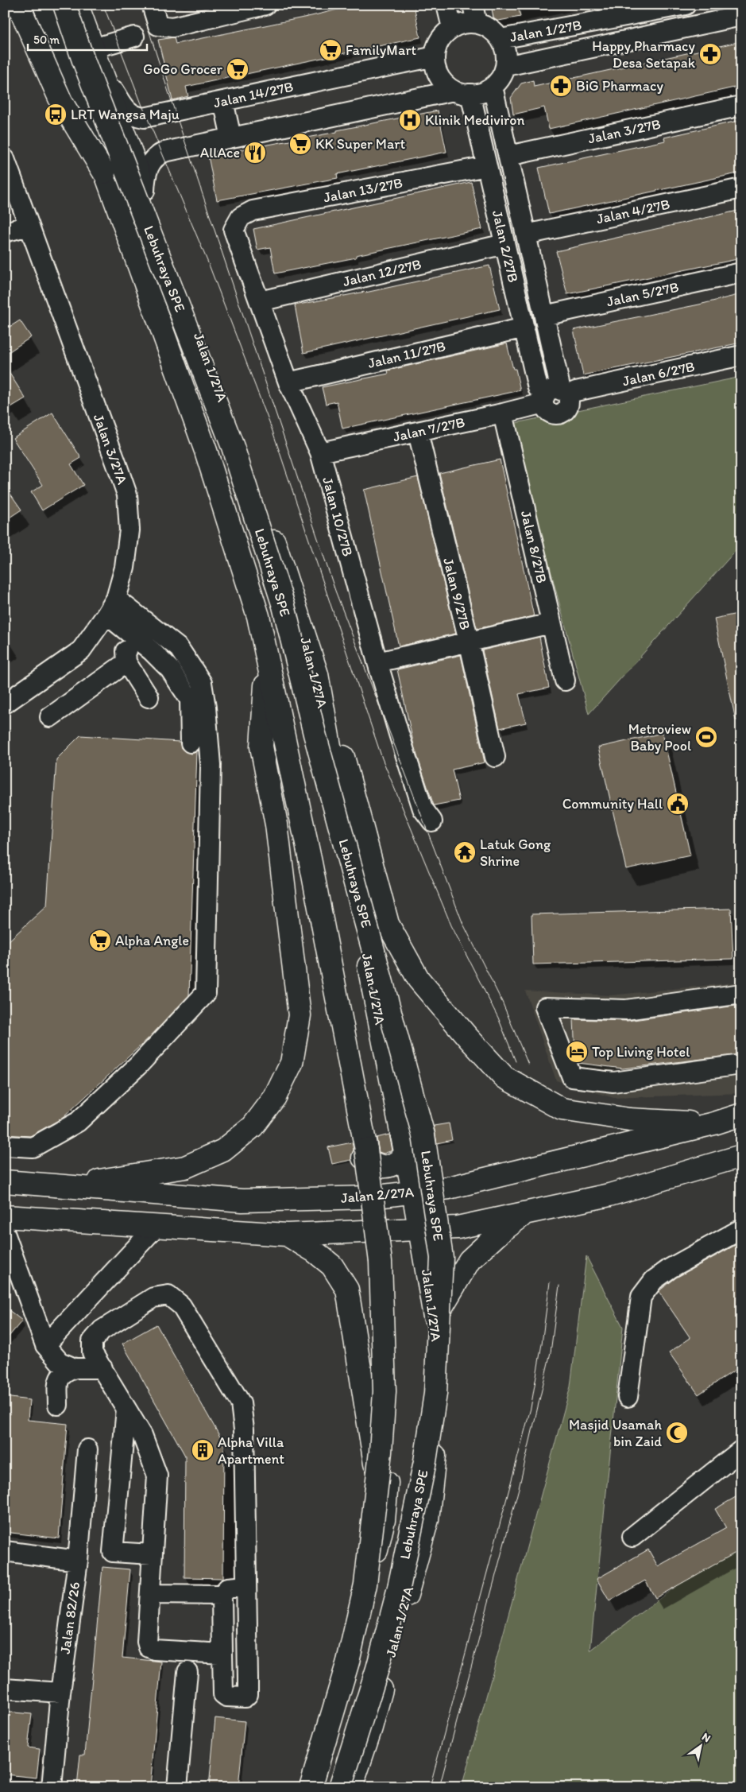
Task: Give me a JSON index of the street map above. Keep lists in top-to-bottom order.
{
  "streets": {
    "main road": ["Lebuhraya SPE", "Jalan 1/27A", "Jalan 2/27A"],
    "street": [
      "Jalan 1/27B",
      "Jalan 14/27B",
      "Jalan 3/27B",
      "Jalan 13/27B",
      "Jalan 4/27B",
      "Jalan 2/27B",
      "Jalan 12/27B",
      "Jalan 5/27B",
      "Jalan 11/27B",
      "Jalan 6/27B",
      "Jalan 7/27B",
      "Jalan 3/27A",
      "Jalan 10/27B",
      "Jalan 8/27B",
      "Jalan 9/27B",
      "Jalan 82/26"
    ]
  },
  "crossings": [
    ["Jalan 1/27B", "Jalan 14/27B"],
    ["Jalan 1/27B", "Jalan 2/27B"],
    ["Jalan 14/27B", "Jalan 2/27B"],
    ["Jalan 14/27B", "Jalan 1/27A"],
    ["Jalan 3/27B", "Jalan 2/27B"],
    ["Jalan 13/27B", "Jalan 2/27B"],
    ["Jalan 13/27B", "Jalan 10/27B"],
    ["Jalan 4/27B", "Jalan 2/27B"],
    ["Jalan 2/27B", "Jalan 12/27B"],
    ["Jalan 2/27B", "Jalan 5/27B"],
    ["Jalan 2/27B", "Jalan 11/27B"],
    ["Jalan 2/27B", "Jalan 6/27B"],
    ["Jalan 2/27B", "Jalan 7/27B"],
    ["Jalan 12/27B", "Jalan 10/27B"],
    ["Jalan 11/27B", "Jalan 10/27B"],
    ["Jalan 1/27A", "Jalan 2/27A"],
    ["Jalan 6/27B", "Jalan 7/27B"],
    ["Jalan 7/27B", "Jalan 10/27B"],
    ["Jalan 7/27B", "Jalan 8/27B"],
    ["Jalan 7/27B", "Jalan 9/27B"]
  ],
  "places": {
    "supermarket": [
      "FamilyMart",
      "GoGo Grocer",
      "KK Super Mart",
      "Alpha Angle"
    ],
    "pharmacy": ["Happy Pharmacy Desa Setapak", "BiG Pharmacy"],
    "bus stop": ["LRT Wangsa Maju"],
    "hospital": ["Klinik Mediviron"],
    "restaurant": ["AllAce"],
    "sports": ["Metroview Baby Pool"],
    "public building": ["Community Hall"],
    "temple": ["Latuk Gong Shrine"],
    "hotel": ["Top Living Hotel"],
    "mosque": ["Masjid Usamah bin Zaid"],
    "building": ["Alpha Villa Apartment"]
  },
  "scale_bar": "50 m",
  "north": "top right"
}
